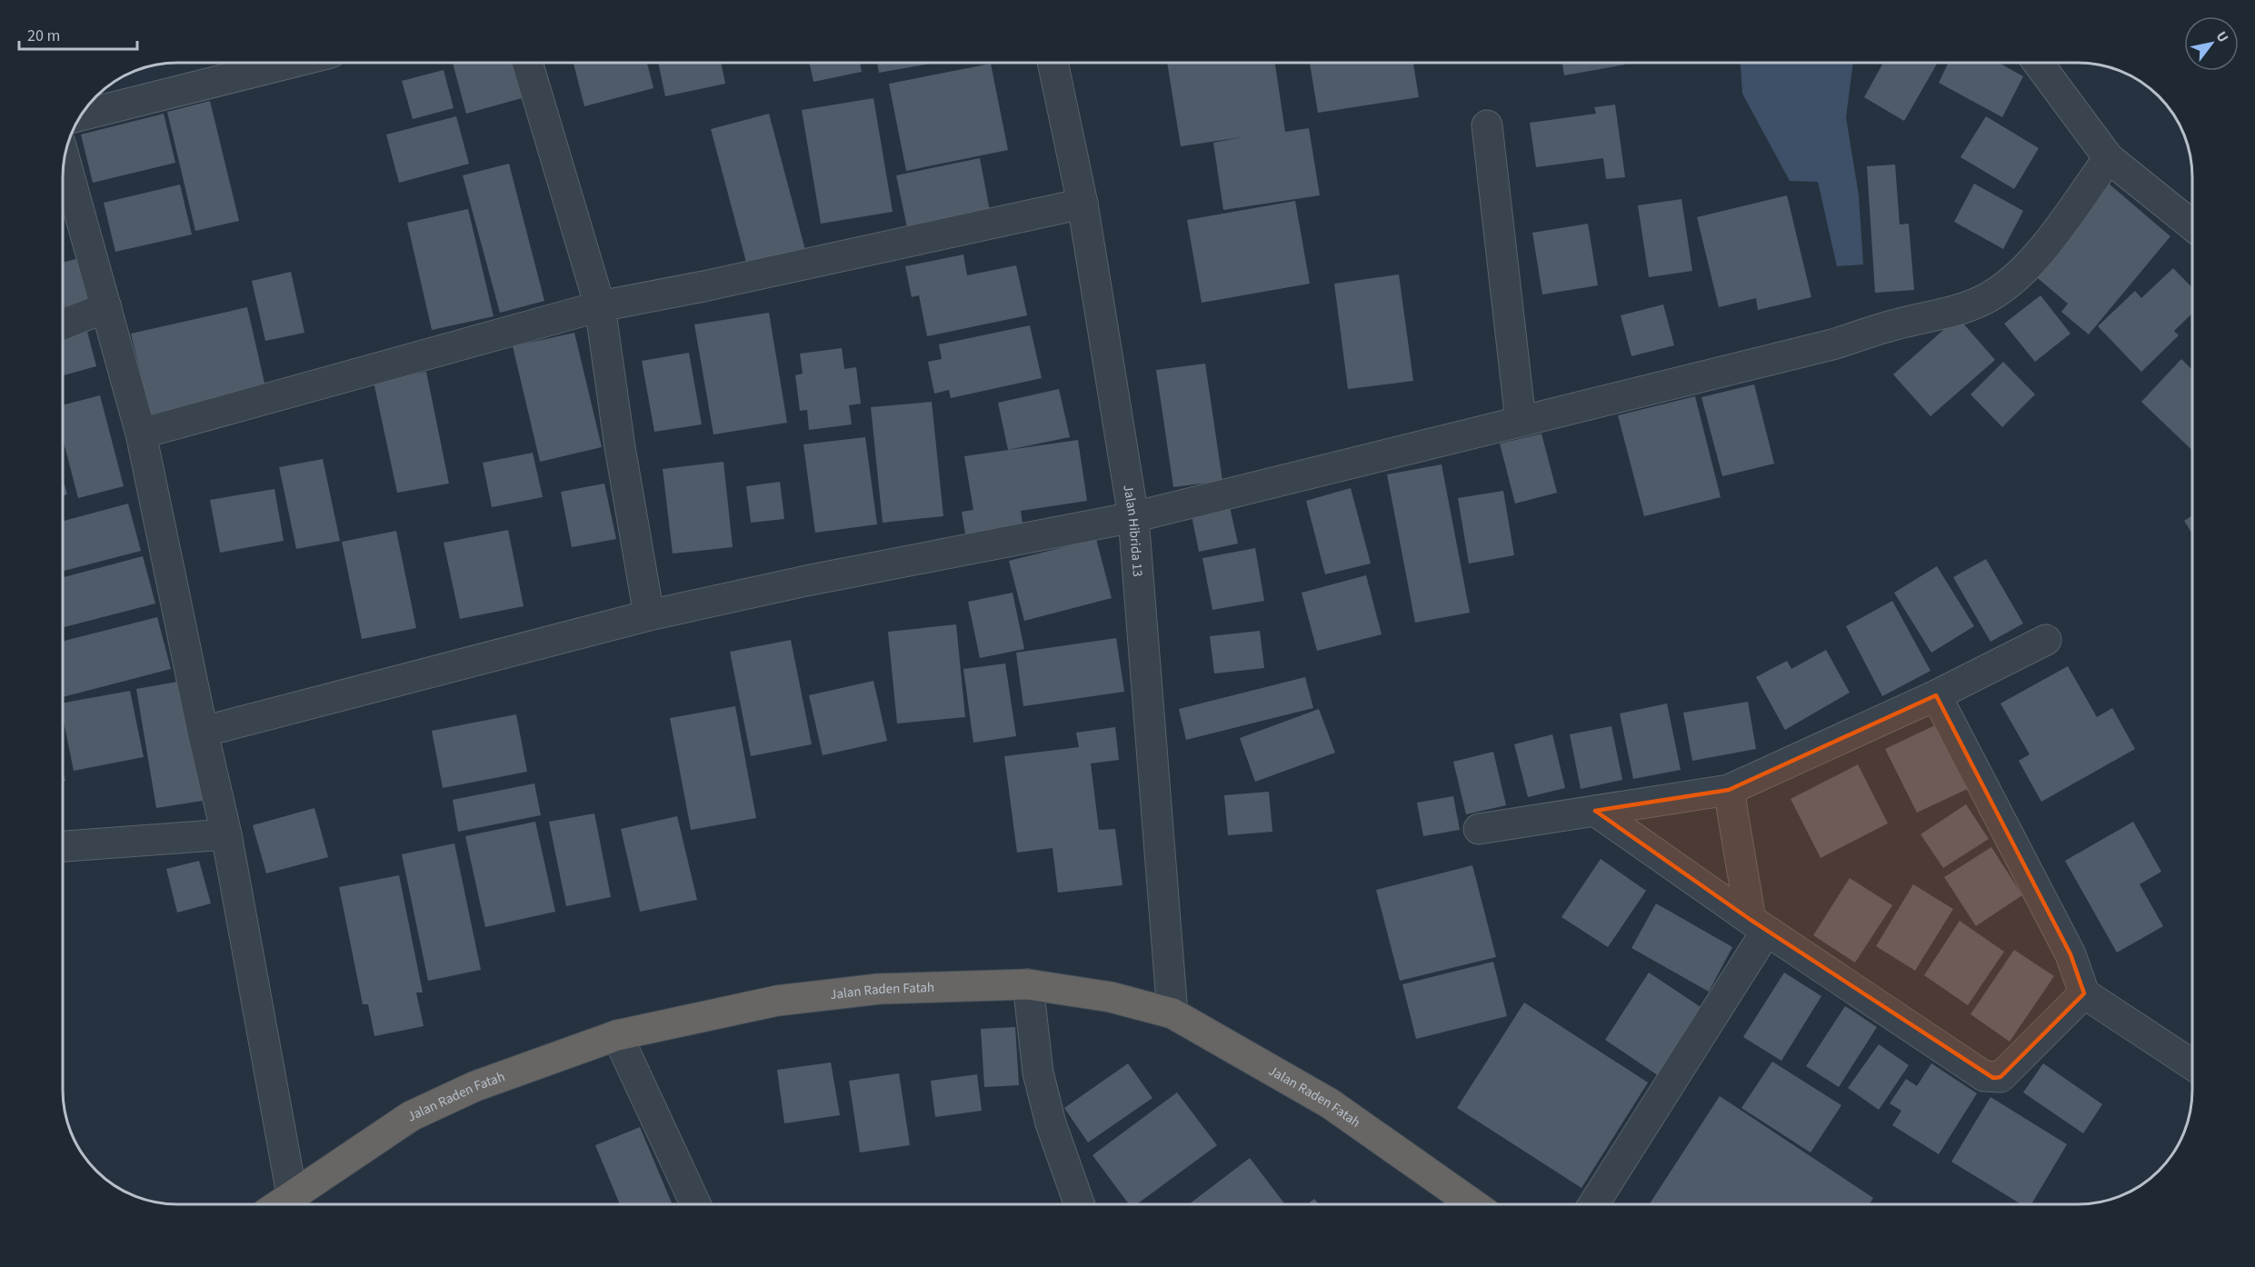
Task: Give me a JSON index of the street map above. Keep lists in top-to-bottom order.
{
  "streets": {
    "highway": ["Jalan Raden Fatah"],
    "street": ["Jalan Hibrida 13"]
  },
  "crossings": [
    ["Jalan Hibrida 13", "Jalan Raden Fatah"]
  ],
  "scale_bar": "20 m",
  "north": "top right"
}
